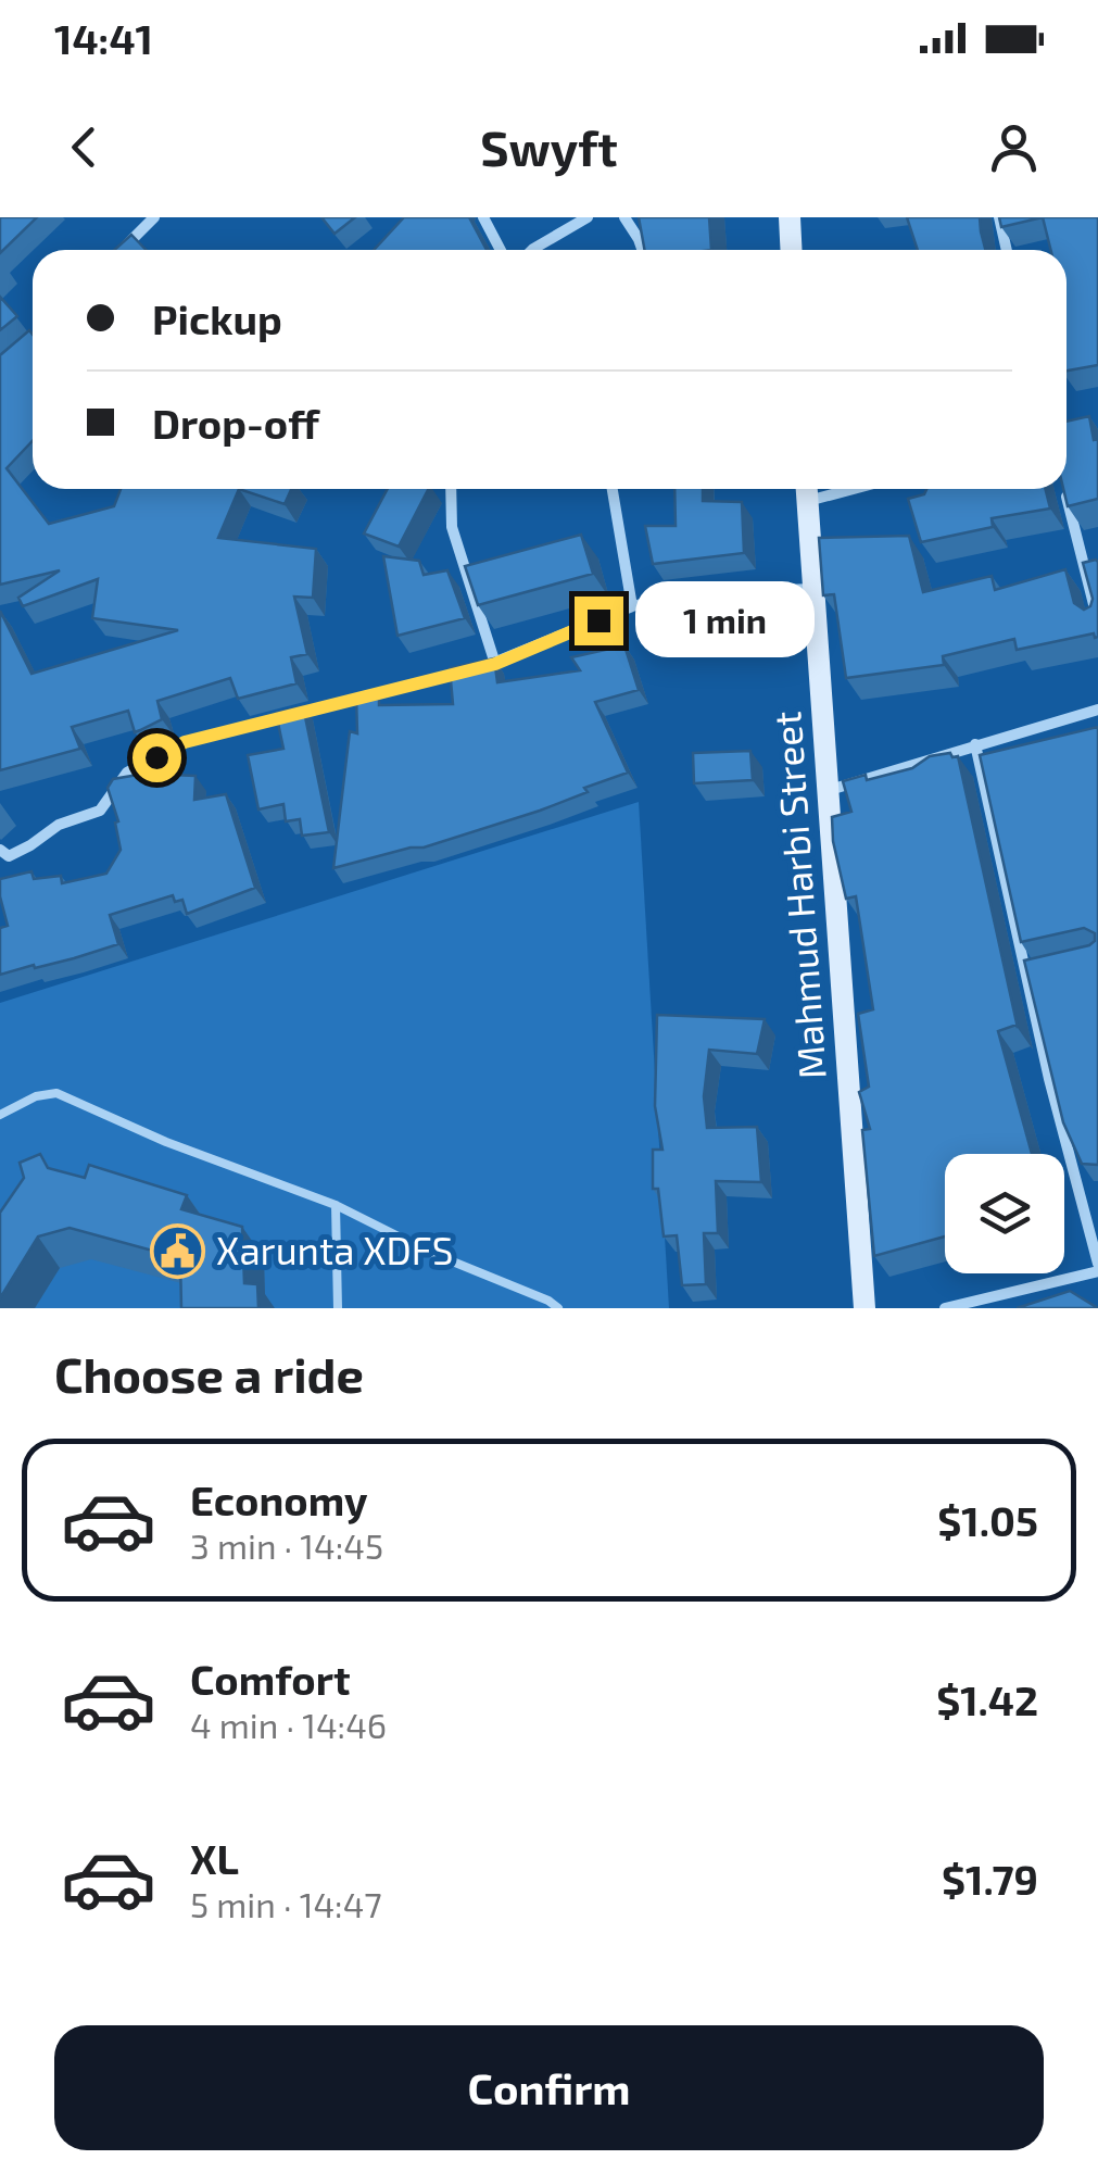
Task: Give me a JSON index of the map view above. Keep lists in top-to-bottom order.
{
  "streets": {
    "street": ["Mahmud Harbi Street"]
  },
  "places": {
    "public building": ["Xarunta XDFS"]
  },
  "page": {
    "status": "14:41",
    "header": "Swyft",
    "banner": ["Pickup", "Drop-off"],
    "bubble": "1 min",
    "heading": "Choose a ride",
    "list": [
      {
        "name": "Economy",
        "note": "3 min · 14:45",
        "value": "$1.05"
      },
      {
        "name": "Comfort",
        "note": "4 min · 14:46",
        "value": "$1.42"
      },
      {
        "name": "XL",
        "note": "5 min · 14:47",
        "value": "$1.79"
      }
    ],
    "buttons": "Confirm"
  }
}
